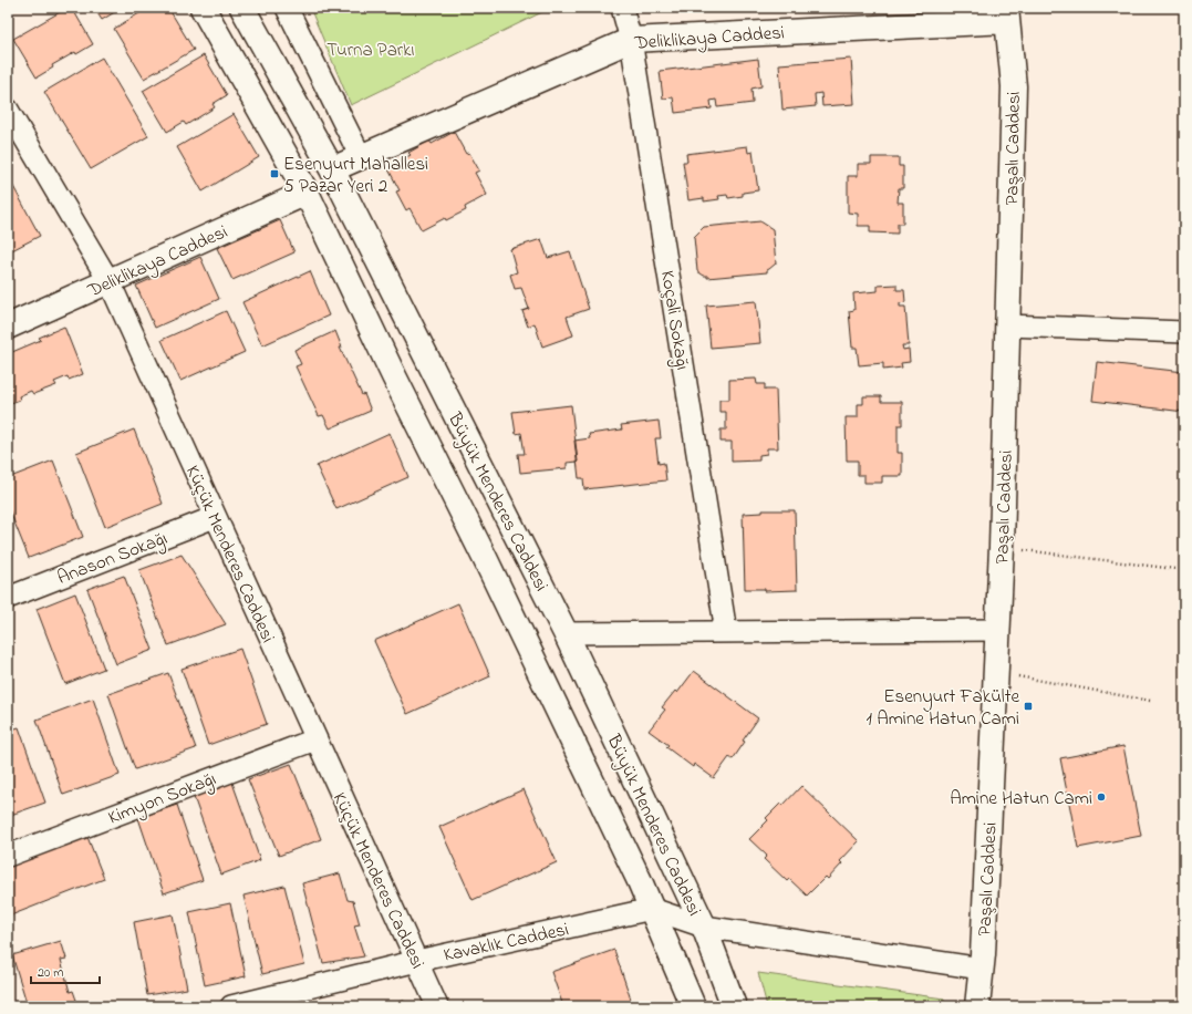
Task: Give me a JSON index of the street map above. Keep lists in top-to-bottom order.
{
  "streets": {
    "street": [
      "Deliklikaya Caddesi",
      "Paşalı Caddesi",
      "Koçali Sokağı",
      "Büyük Menderes Caddesi",
      "Küçük Menderes Caddesi",
      "Anason Sokağı",
      "Kimyon Sokağı",
      "Kavaklık Caddesi"
    ]
  },
  "crossings": [
    ["Deliklikaya Caddesi", "Paşalı Caddesi"],
    ["Deliklikaya Caddesi", "Koçali Sokağı"],
    ["Deliklikaya Caddesi", "Büyük Menderes Caddesi"],
    ["Deliklikaya Caddesi", "Küçük Menderes Caddesi"],
    ["Büyük Menderes Caddesi", "Kavaklık Caddesi"],
    ["Küçük Menderes Caddesi", "Anason Sokağı"],
    ["Küçük Menderes Caddesi", "Kimyon Sokağı"],
    ["Küçük Menderes Caddesi", "Kavaklık Caddesi"]
  ],
  "parks": ["Turna Parkı"],
  "places": {
    "transit": ["Esenyurt Mahallesi 5 Pazar Yeri 2", "Esenyurt Fakülte 1 Amine Hatun Cami"],
    "other": ["Amine Hatun Cami"]
  },
  "scale_bar": "20 m"
}
